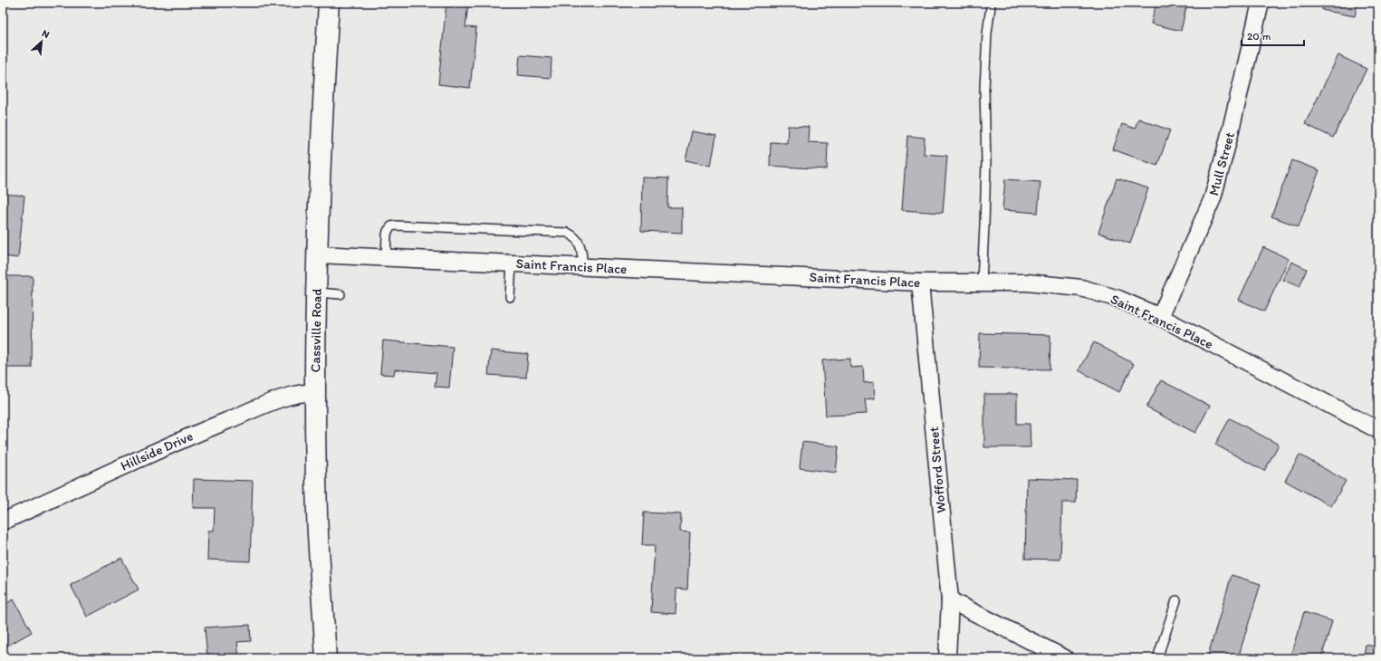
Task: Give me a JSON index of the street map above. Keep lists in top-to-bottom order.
{
  "streets": {
    "main road": ["Cassville Road"],
    "street": [
      "Mull Street",
      "Saint Francis Place",
      "Hillside Drive",
      "Wofford Street"
    ]
  },
  "crossings": [
    ["Mull Street", "Saint Francis Place"],
    ["Saint Francis Place", "Cassville Road"],
    ["Saint Francis Place", "Wofford Street"],
    ["Cassville Road", "Hillside Drive"]
  ],
  "scale_bar": "20 m",
  "north": "top right"
}
